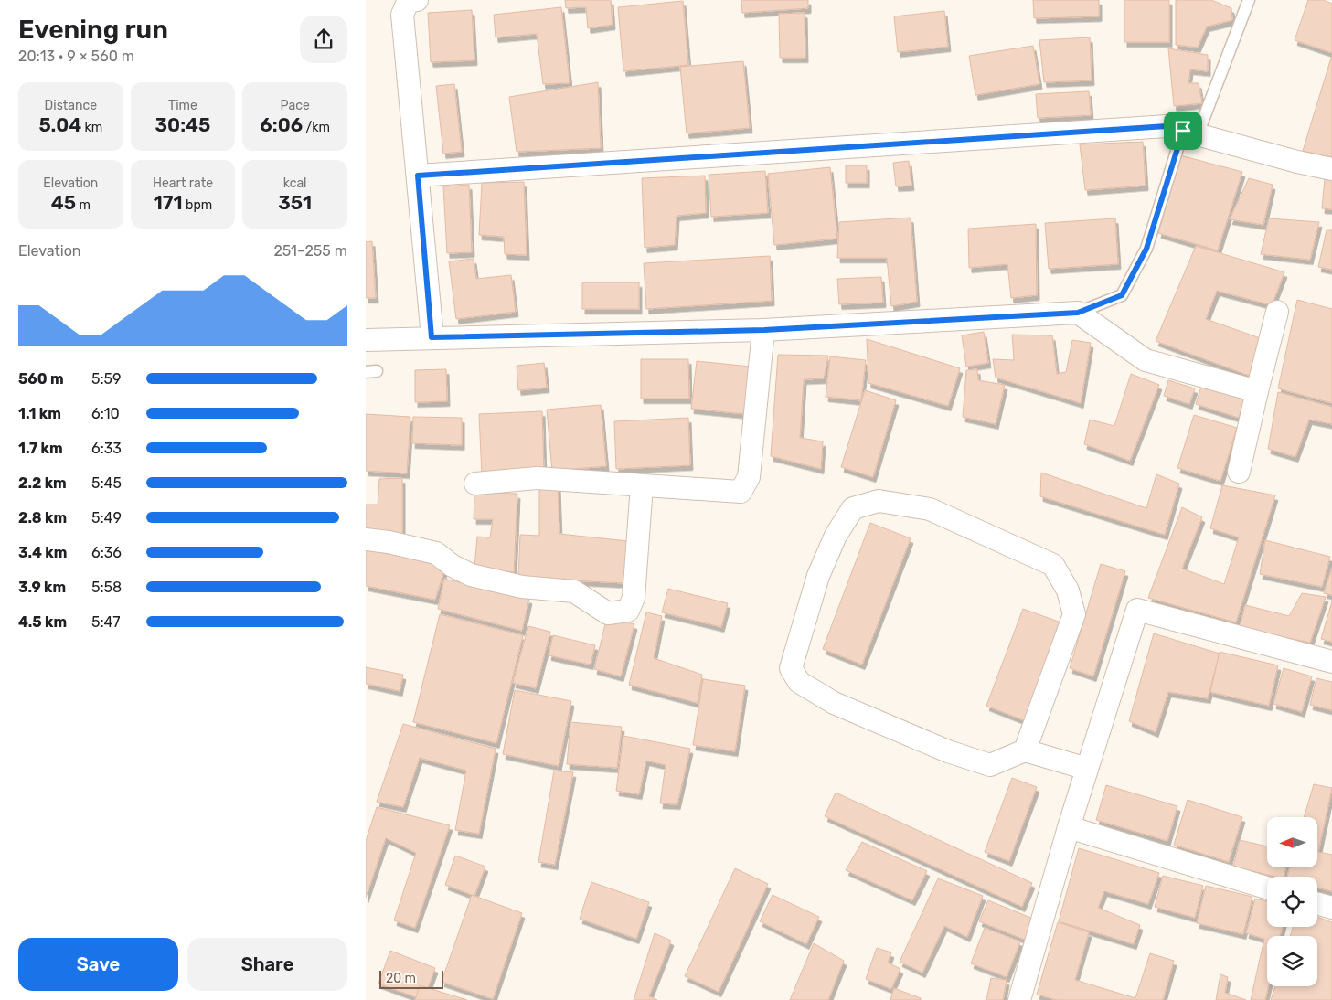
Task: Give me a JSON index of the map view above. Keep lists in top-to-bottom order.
{
  "scale_bar": "20 m",
  "north": "left",
  "page": {
    "heading": ["Evening run", "20:13 · 9 × 560 m"],
    "stats": [
      ["Distance", "5.04 km"],
      ["Time", "30:45"],
      ["Pace", "6:06 /km"],
      ["Elevation", "45 m"],
      ["Heart rate", "171 bpm"],
      ["kcal", "351"]
    ],
    "chart": ["Elevation", "251–255 m"],
    "list": [
      {
        "name": "560 m",
        "note": "5:59"
      },
      {
        "name": "1.1 km",
        "note": "6:10"
      },
      {
        "name": "1.7 km",
        "note": "6:33"
      },
      {
        "name": "2.2 km",
        "note": "5:45"
      },
      {
        "name": "2.8 km",
        "note": "5:49"
      },
      {
        "name": "3.4 km",
        "note": "6:36"
      },
      {
        "name": "3.9 km",
        "note": "5:58"
      },
      {
        "name": "4.5 km",
        "note": "5:47"
      }
    ],
    "buttons": ["Save", "Share"],
    "scale": "20 m"
  }
}
